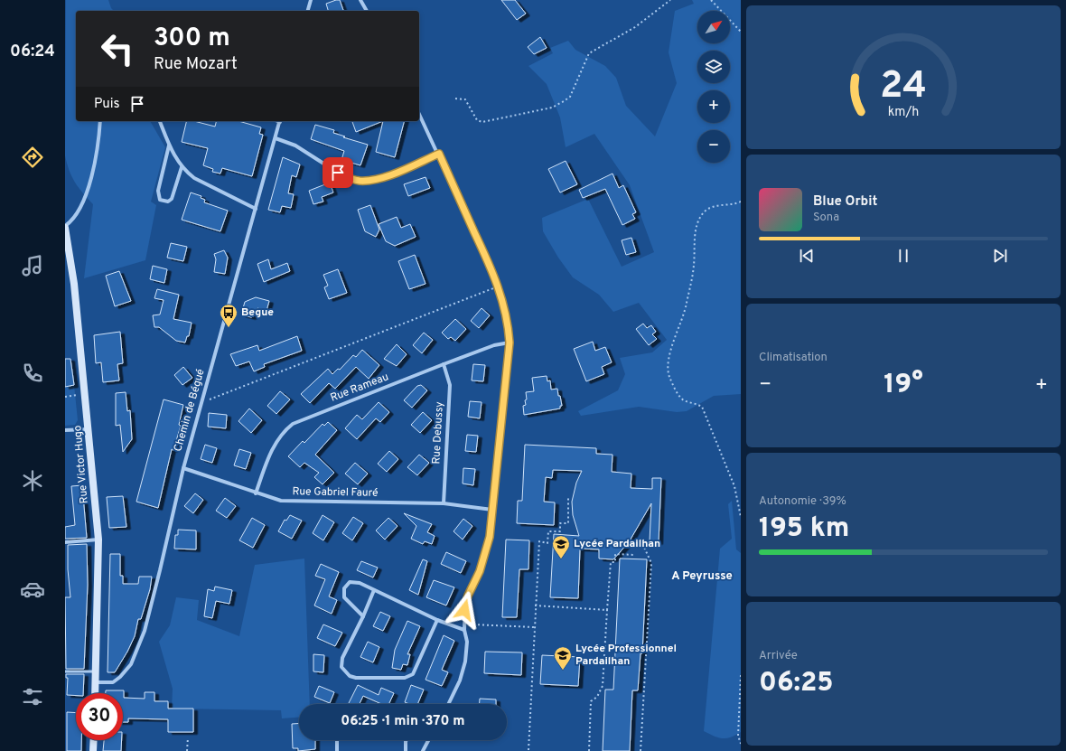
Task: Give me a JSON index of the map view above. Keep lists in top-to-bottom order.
{
  "streets": {
    "main road": ["Rue Victor Hugo"],
    "street": [
      "Rue Rameau",
      "Chemin de Bégué",
      "Rue Debussy",
      "Rue Gabriel Fauré"
    ]
  },
  "crossings": [
    ["Rue Rameau", "Rue Debussy"],
    ["Rue Rameau", "Rue Gabriel Fauré"],
    ["Chemin de Bégué", "Rue Victor Hugo"],
    ["Chemin de Bégué", "Rue Gabriel Fauré"],
    ["Rue Debussy", "Rue Gabriel Fauré"]
  ],
  "districts": ["A Peyrusse"],
  "places": {
    "bus stop": ["Begue"],
    "school or university": ["Lycée Pardailhan", "Lycée Professionnel Pardailhan"]
  },
  "north": "top right",
  "page": {
    "tabs": "06:24",
    "map_buttons": ["+", "−"],
    "turn": ["300 m", "Rue Mozart"],
    "then": "Puis",
    "song": ["Blue Orbit", "Sona"],
    "tile": [
      "Climatisation",
      ["Autonomie · 39%", "195 km"],
      ["Arrivée", "06:25"]
    ],
    "heat": ["−", "19°", "+"],
    "limit": "30",
    "trip": "06:25 · 1 min · 370 m",
    "gauge": ["24", "km/h"]
  }
}
